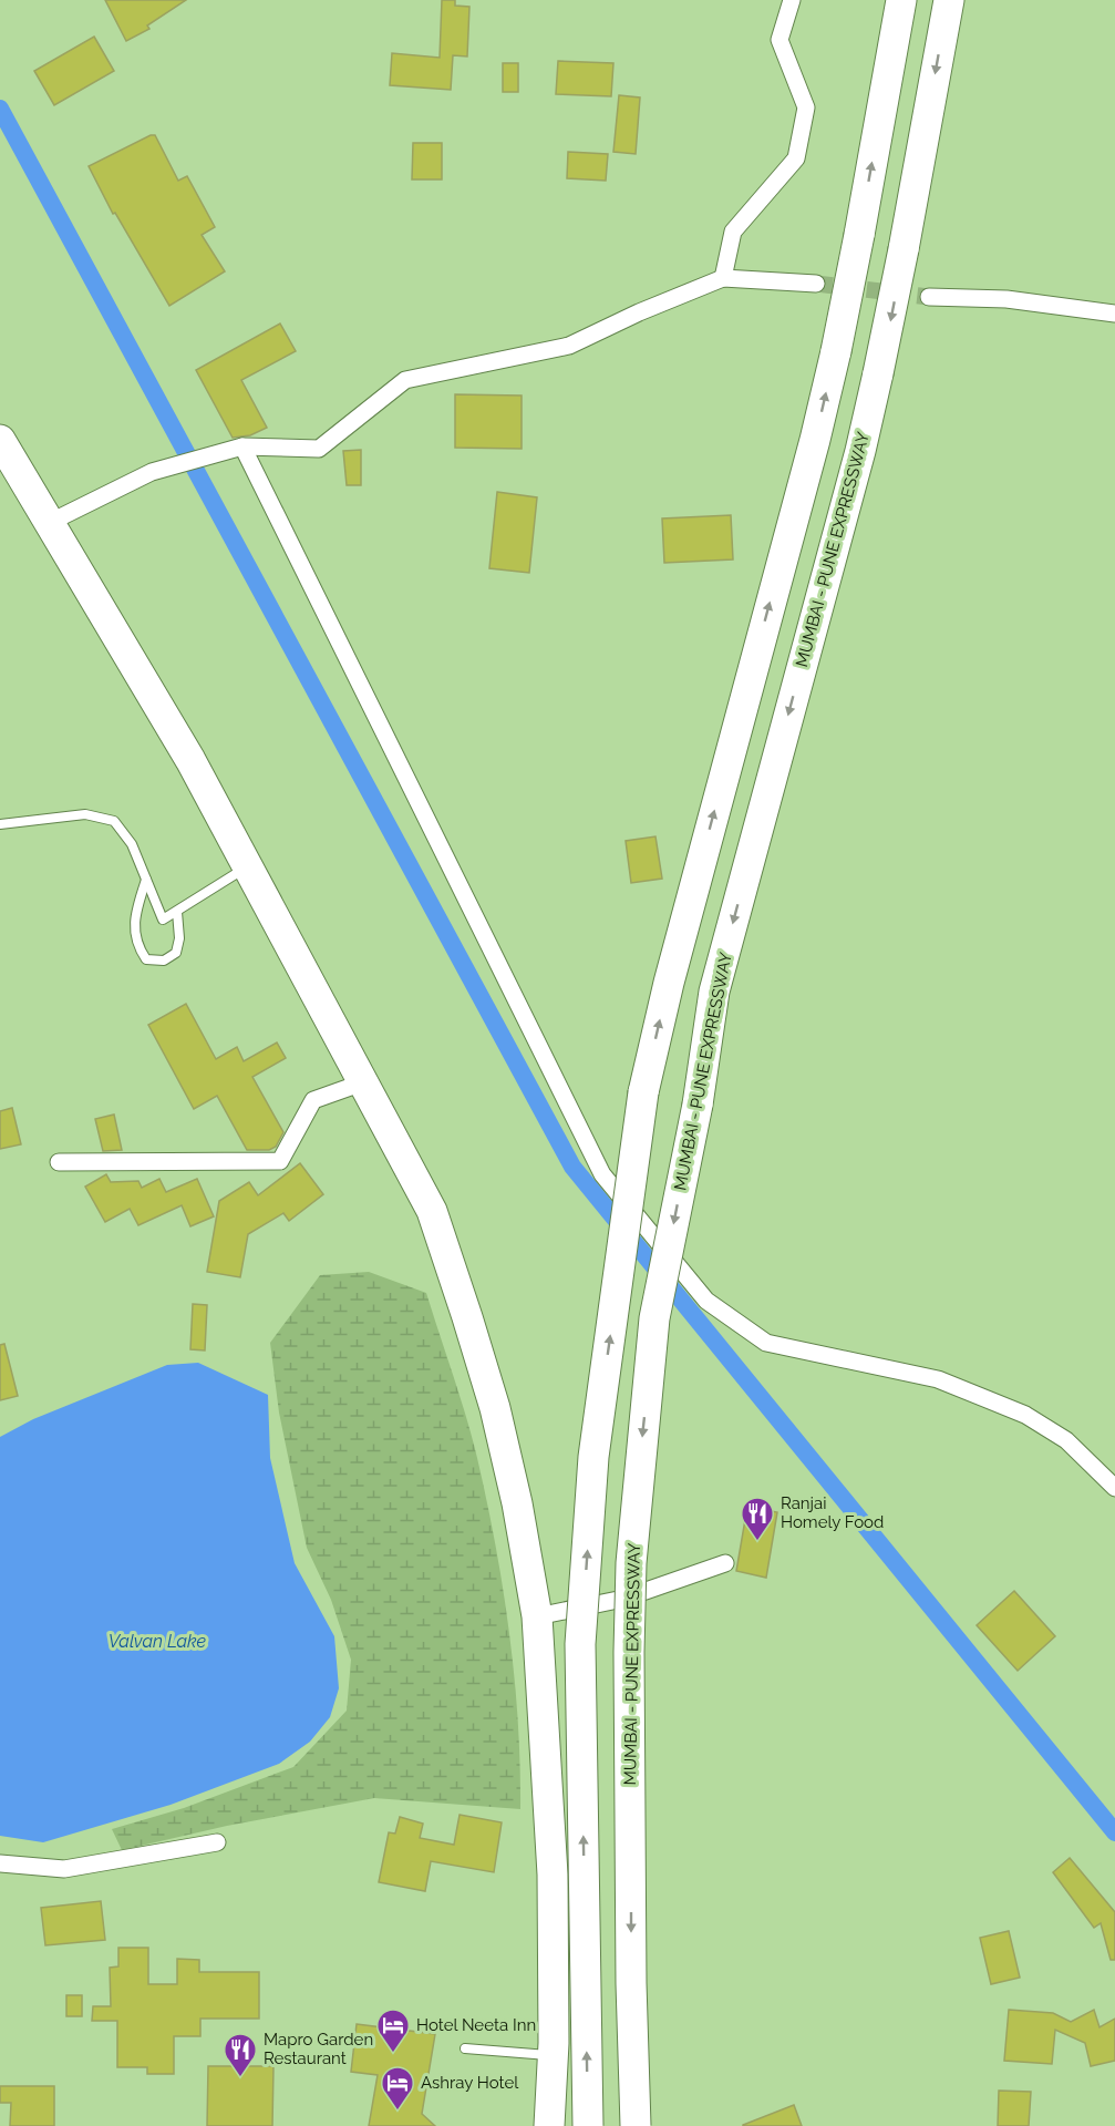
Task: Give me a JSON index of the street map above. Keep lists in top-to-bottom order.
{
  "streets": {
    "highway": ["MUMBAI - PUNE EXPRESSWAY"]
  },
  "water": ["Valvan Lake"],
  "places": {
    "restaurant": ["Ranjai Homely Food", "Mapro Garden Restaurant"],
    "hotel": ["Hotel Neeta Inn", "Ashray Hotel"]
  }
}
